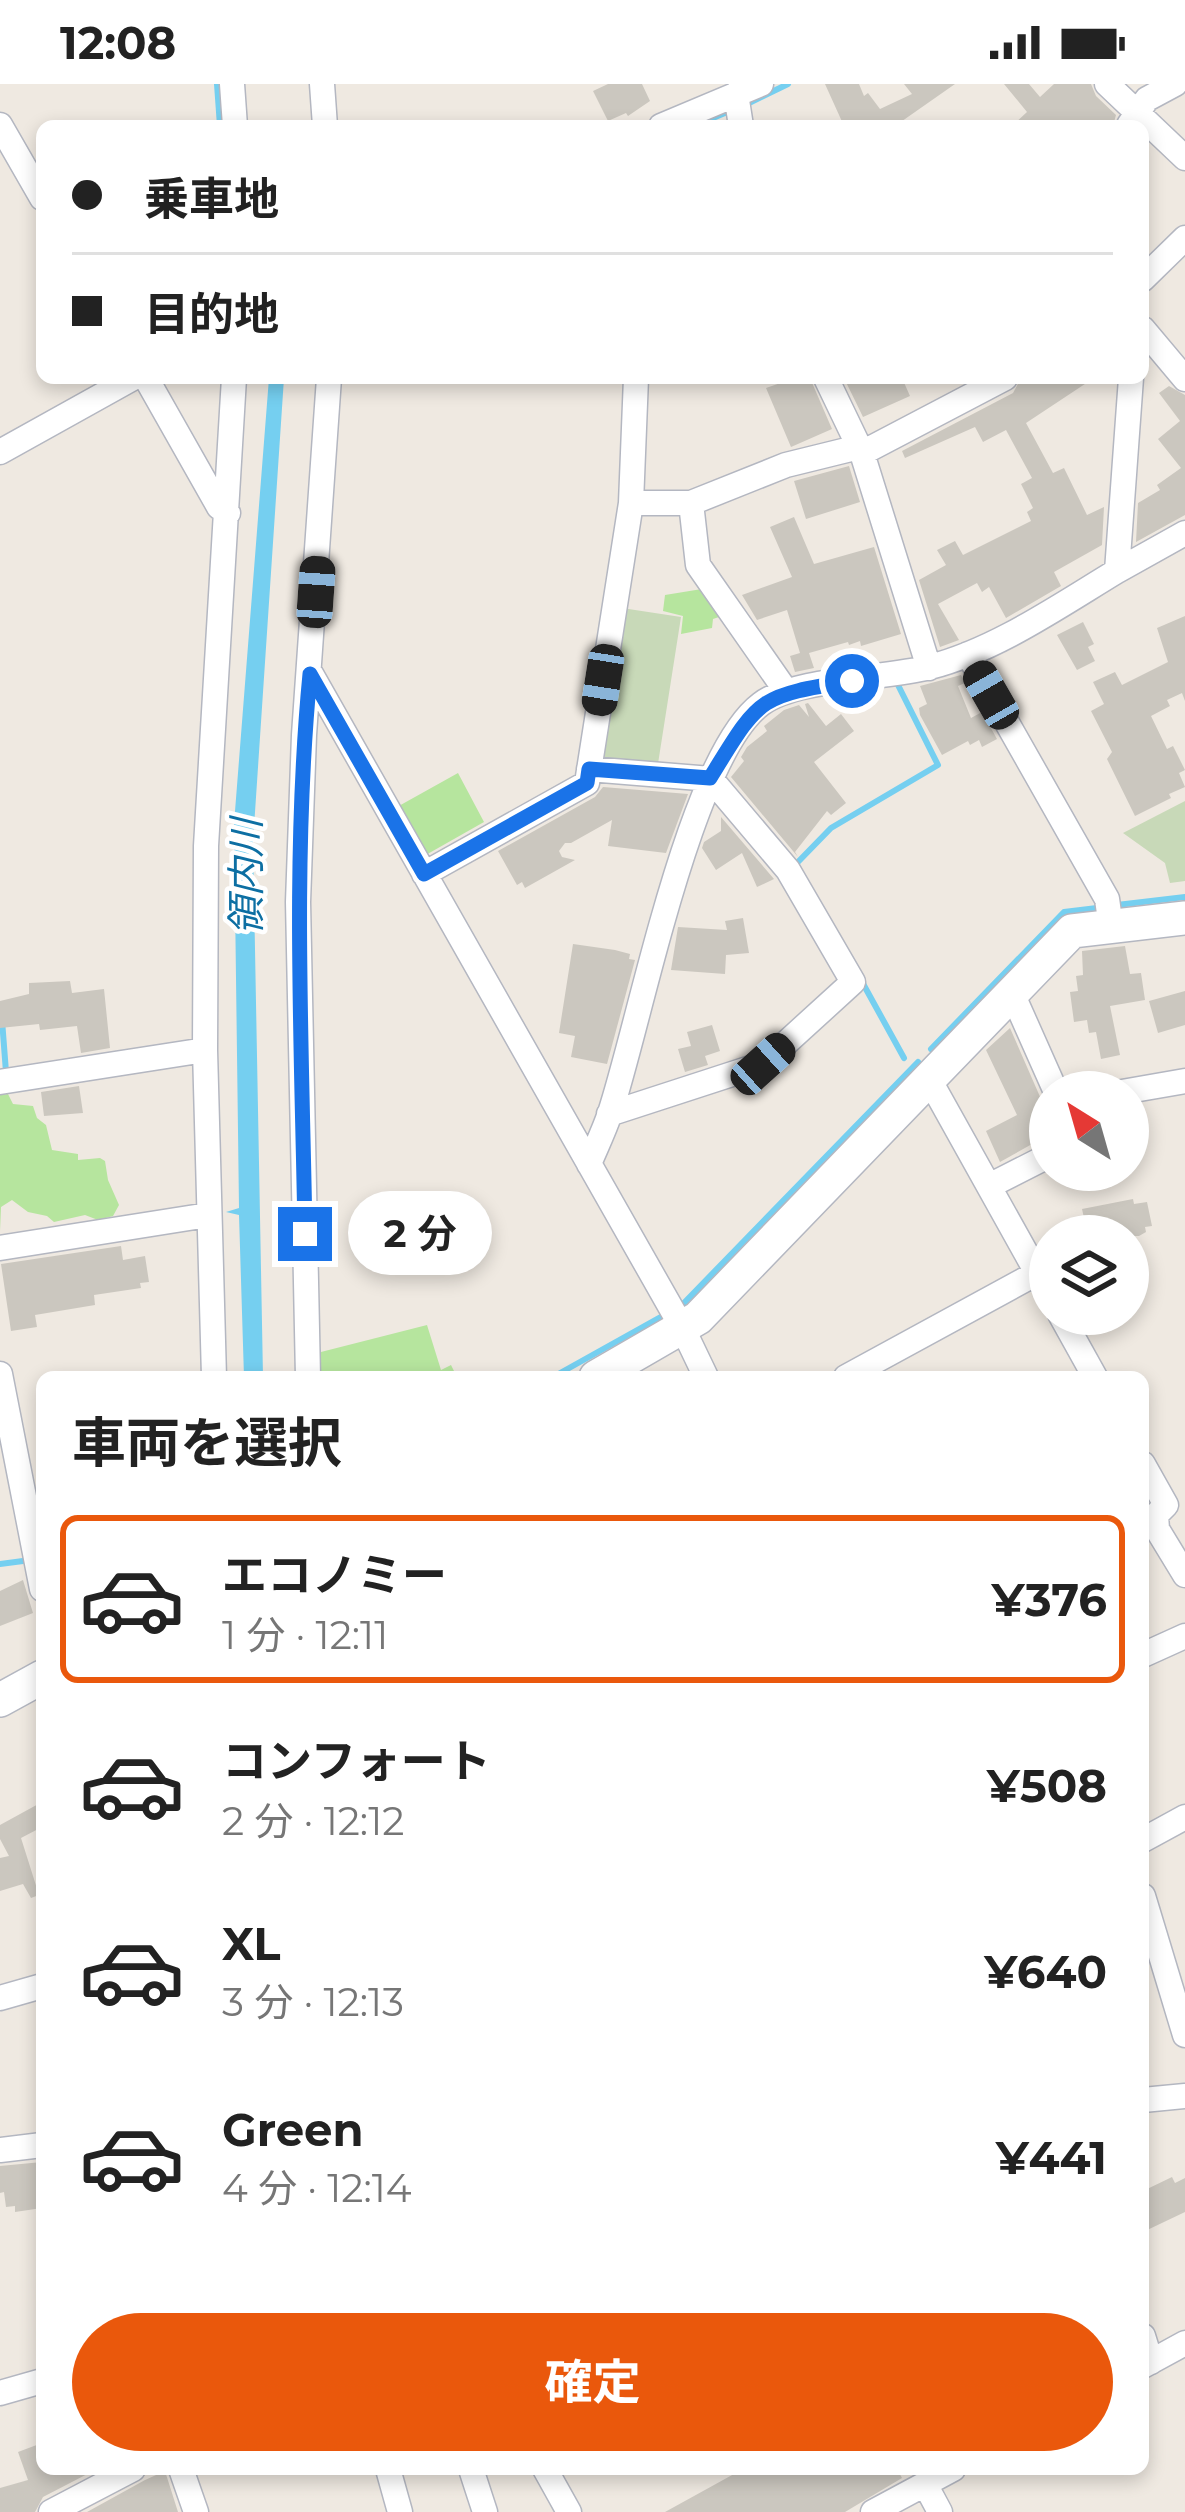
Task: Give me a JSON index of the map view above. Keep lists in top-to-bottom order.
{
  "water": ["領内川"],
  "north": "top left",
  "page": {
    "status": "12:08",
    "banner": ["乗車地", "目的地"],
    "bubble": "2 分",
    "heading": "車両を選択",
    "list": [
      {
        "name": "エコノミー",
        "note": "1 分 · 12:11",
        "value": "¥376"
      },
      {
        "name": "コンフォート",
        "note": "2 分 · 12:12",
        "value": "¥508"
      },
      {
        "name": "XL",
        "note": "3 分 · 12:13",
        "value": "¥640"
      },
      {
        "name": "Green",
        "note": "4 分 · 12:14",
        "value": "¥441"
      }
    ],
    "buttons": "確定"
  }
}
